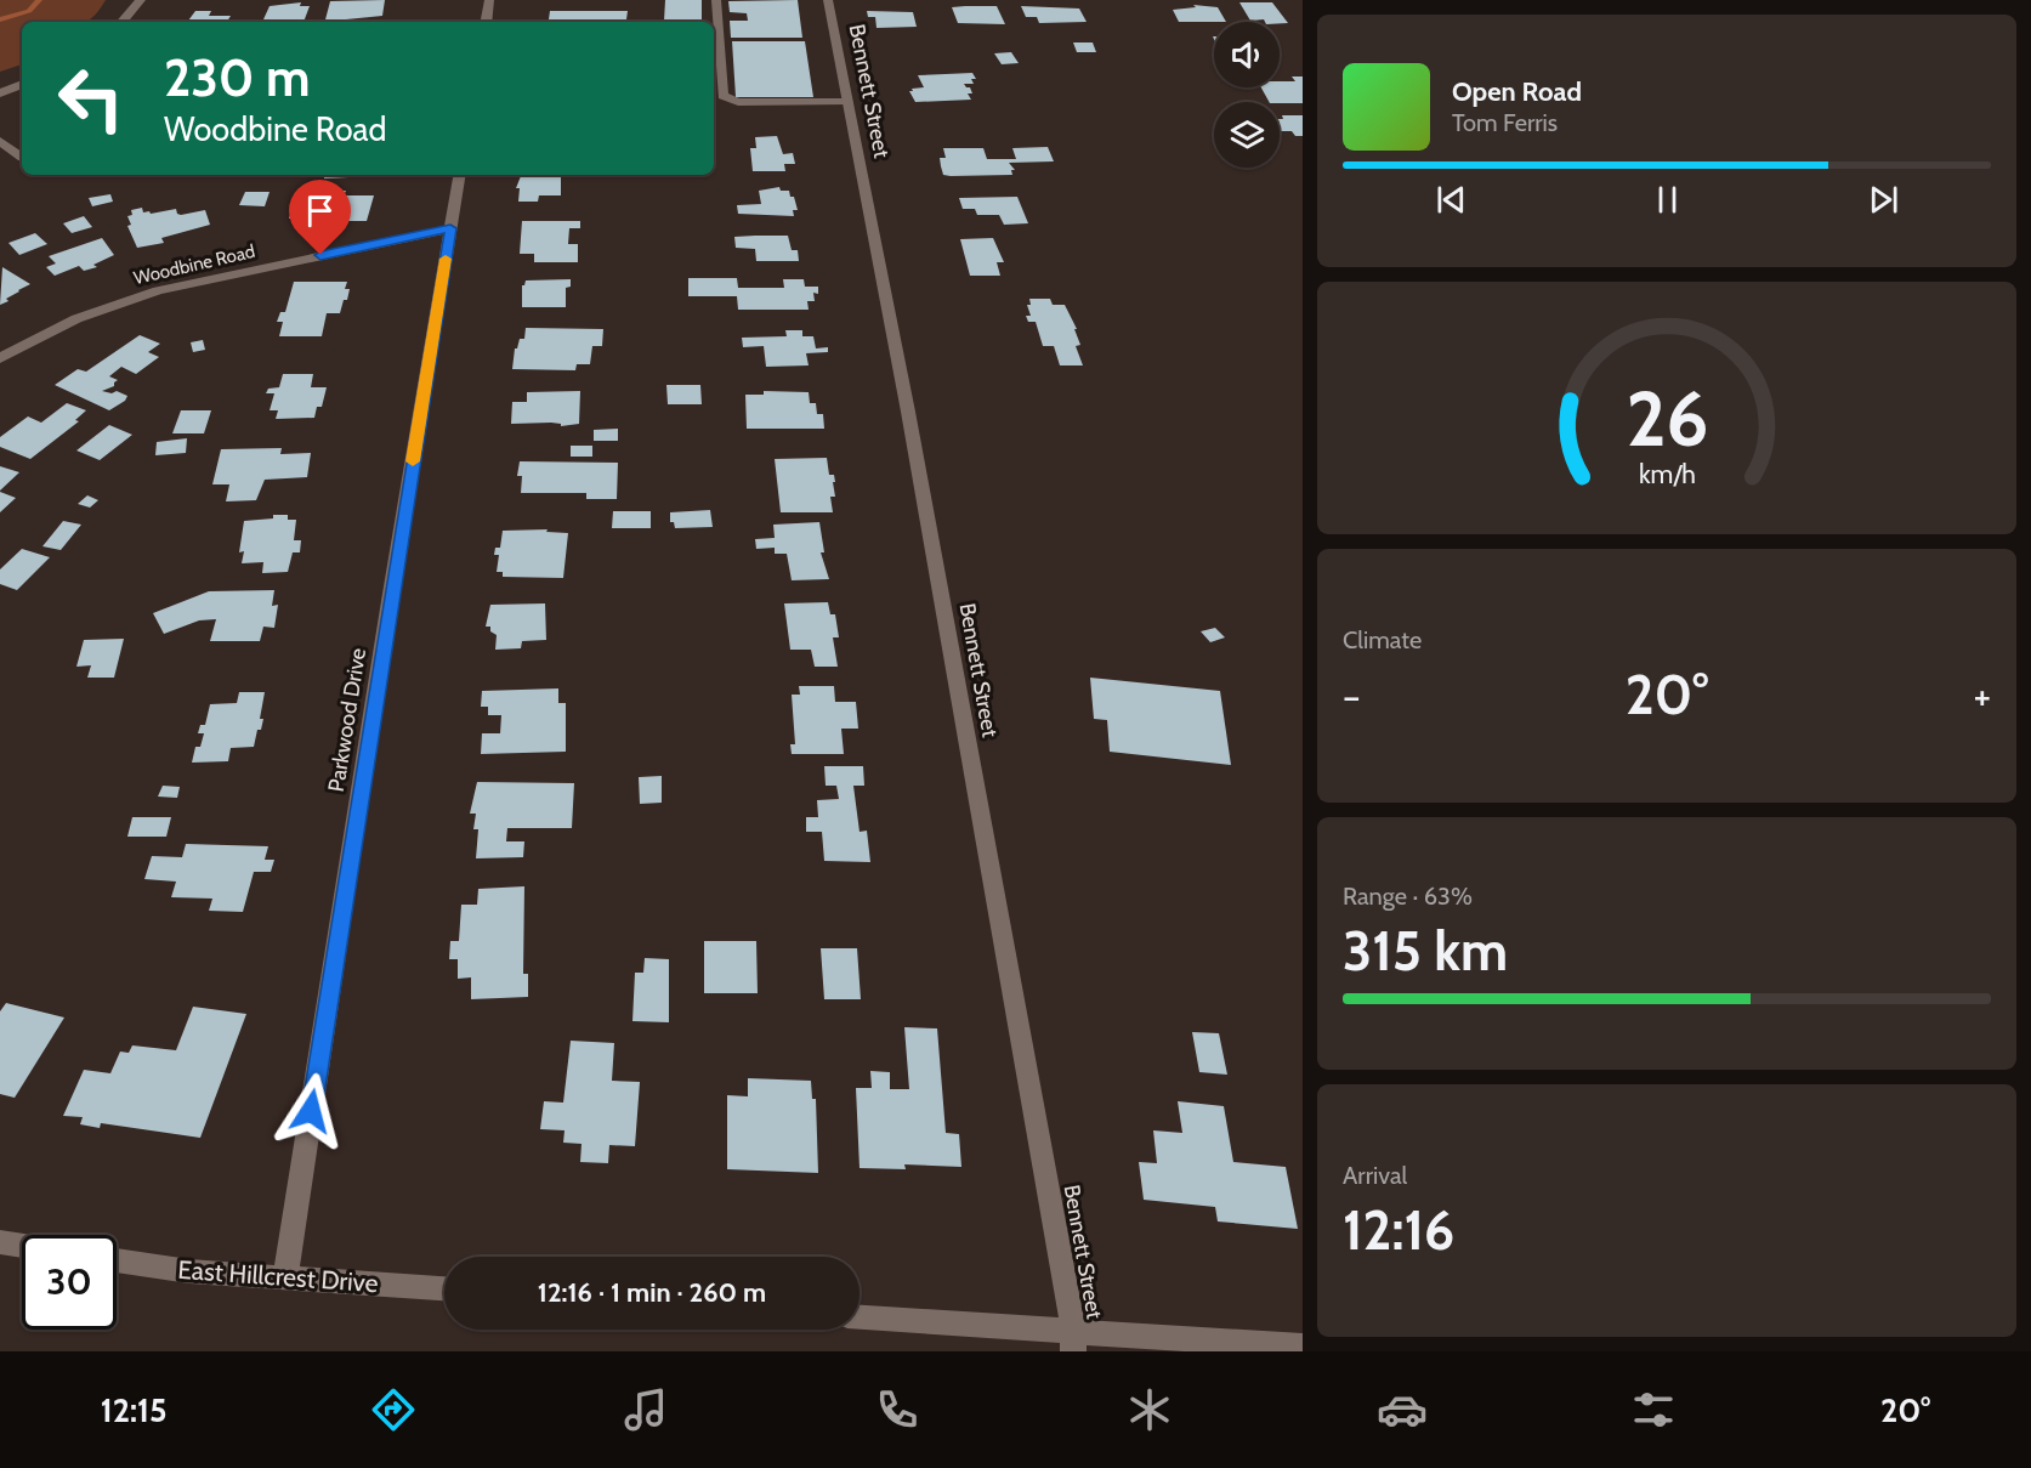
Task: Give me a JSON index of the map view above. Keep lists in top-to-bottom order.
{
  "streets": {
    "street": [
      "Bennett Street",
      "Woodbine Road",
      "Parkwood Drive",
      "East Hillcrest Drive"
    ]
  },
  "crossings": [
    ["Woodbine Road", "Parkwood Drive"],
    ["Parkwood Drive", "East Hillcrest Drive"]
  ],
  "page": {
    "turn": ["230 m", "Woodbine Road"],
    "song": ["Open Road", "Tom Ferris"],
    "tile": [
      "Climate",
      ["Range · 63%", "315 km"],
      ["Arrival", "12:16"]
    ],
    "heat": ["−", "20°", "+"],
    "limit": "30",
    "trip": "12:16 · 1 min · 260 m",
    "tabs": ["12:15", "20°"],
    "gauge": ["26", "km/h"]
  }
}
